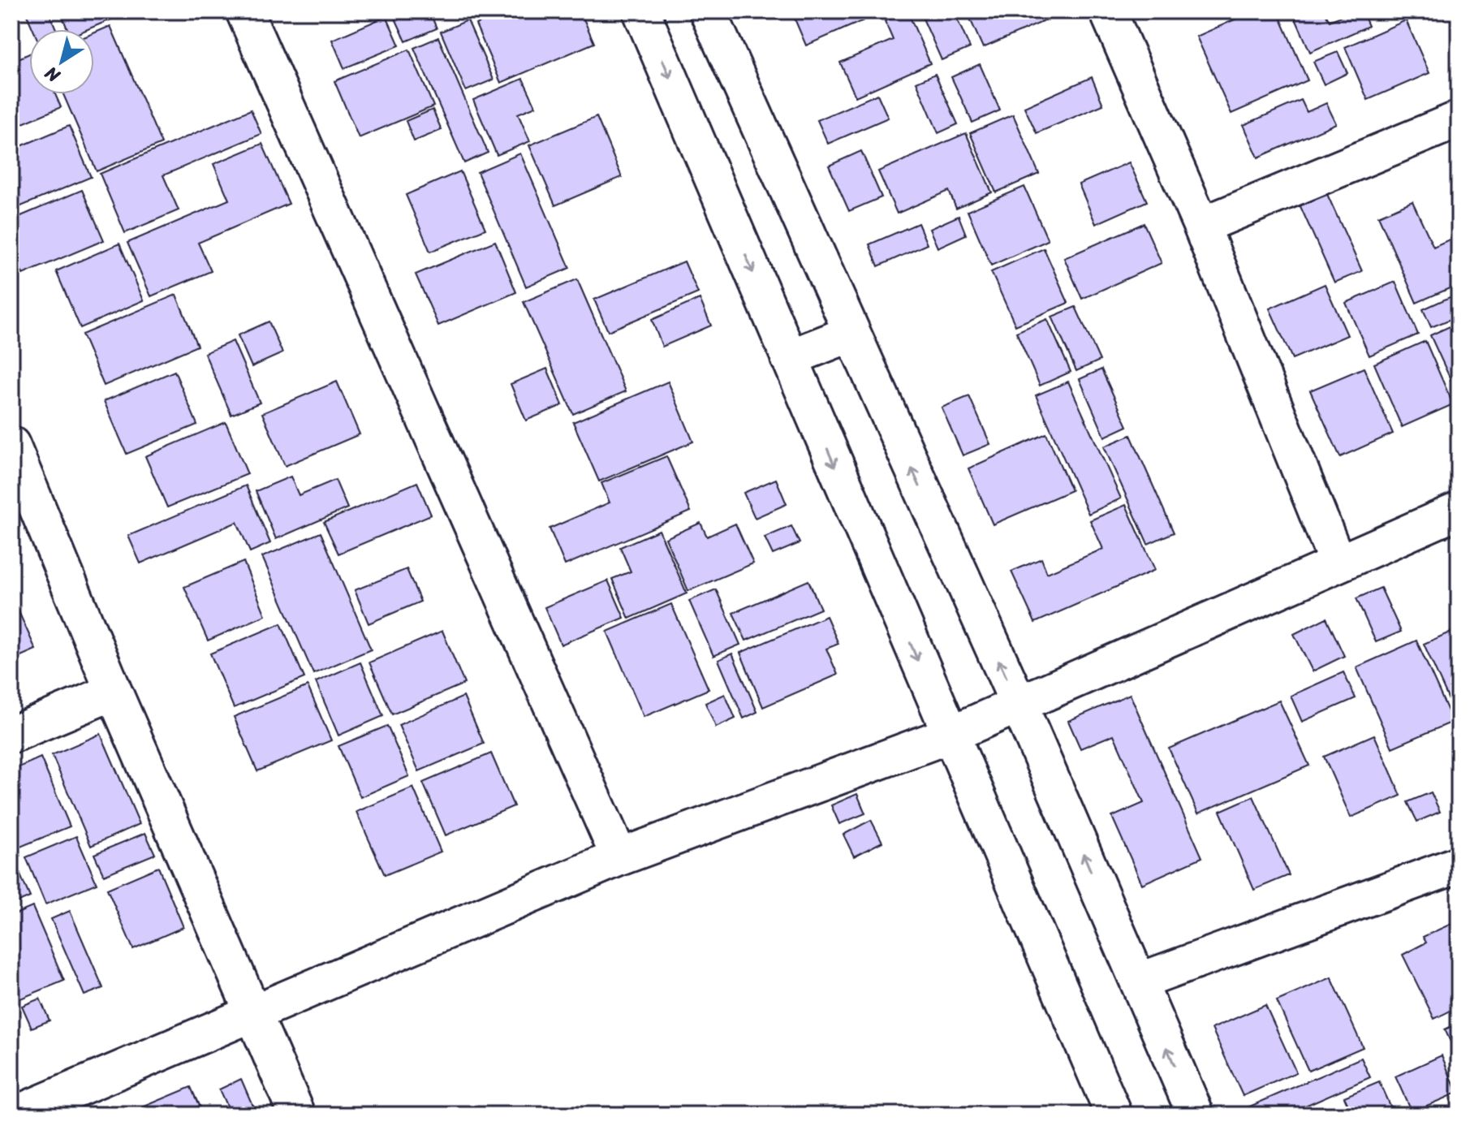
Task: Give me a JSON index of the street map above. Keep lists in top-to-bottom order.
{
  "north": "bottom left"
}
